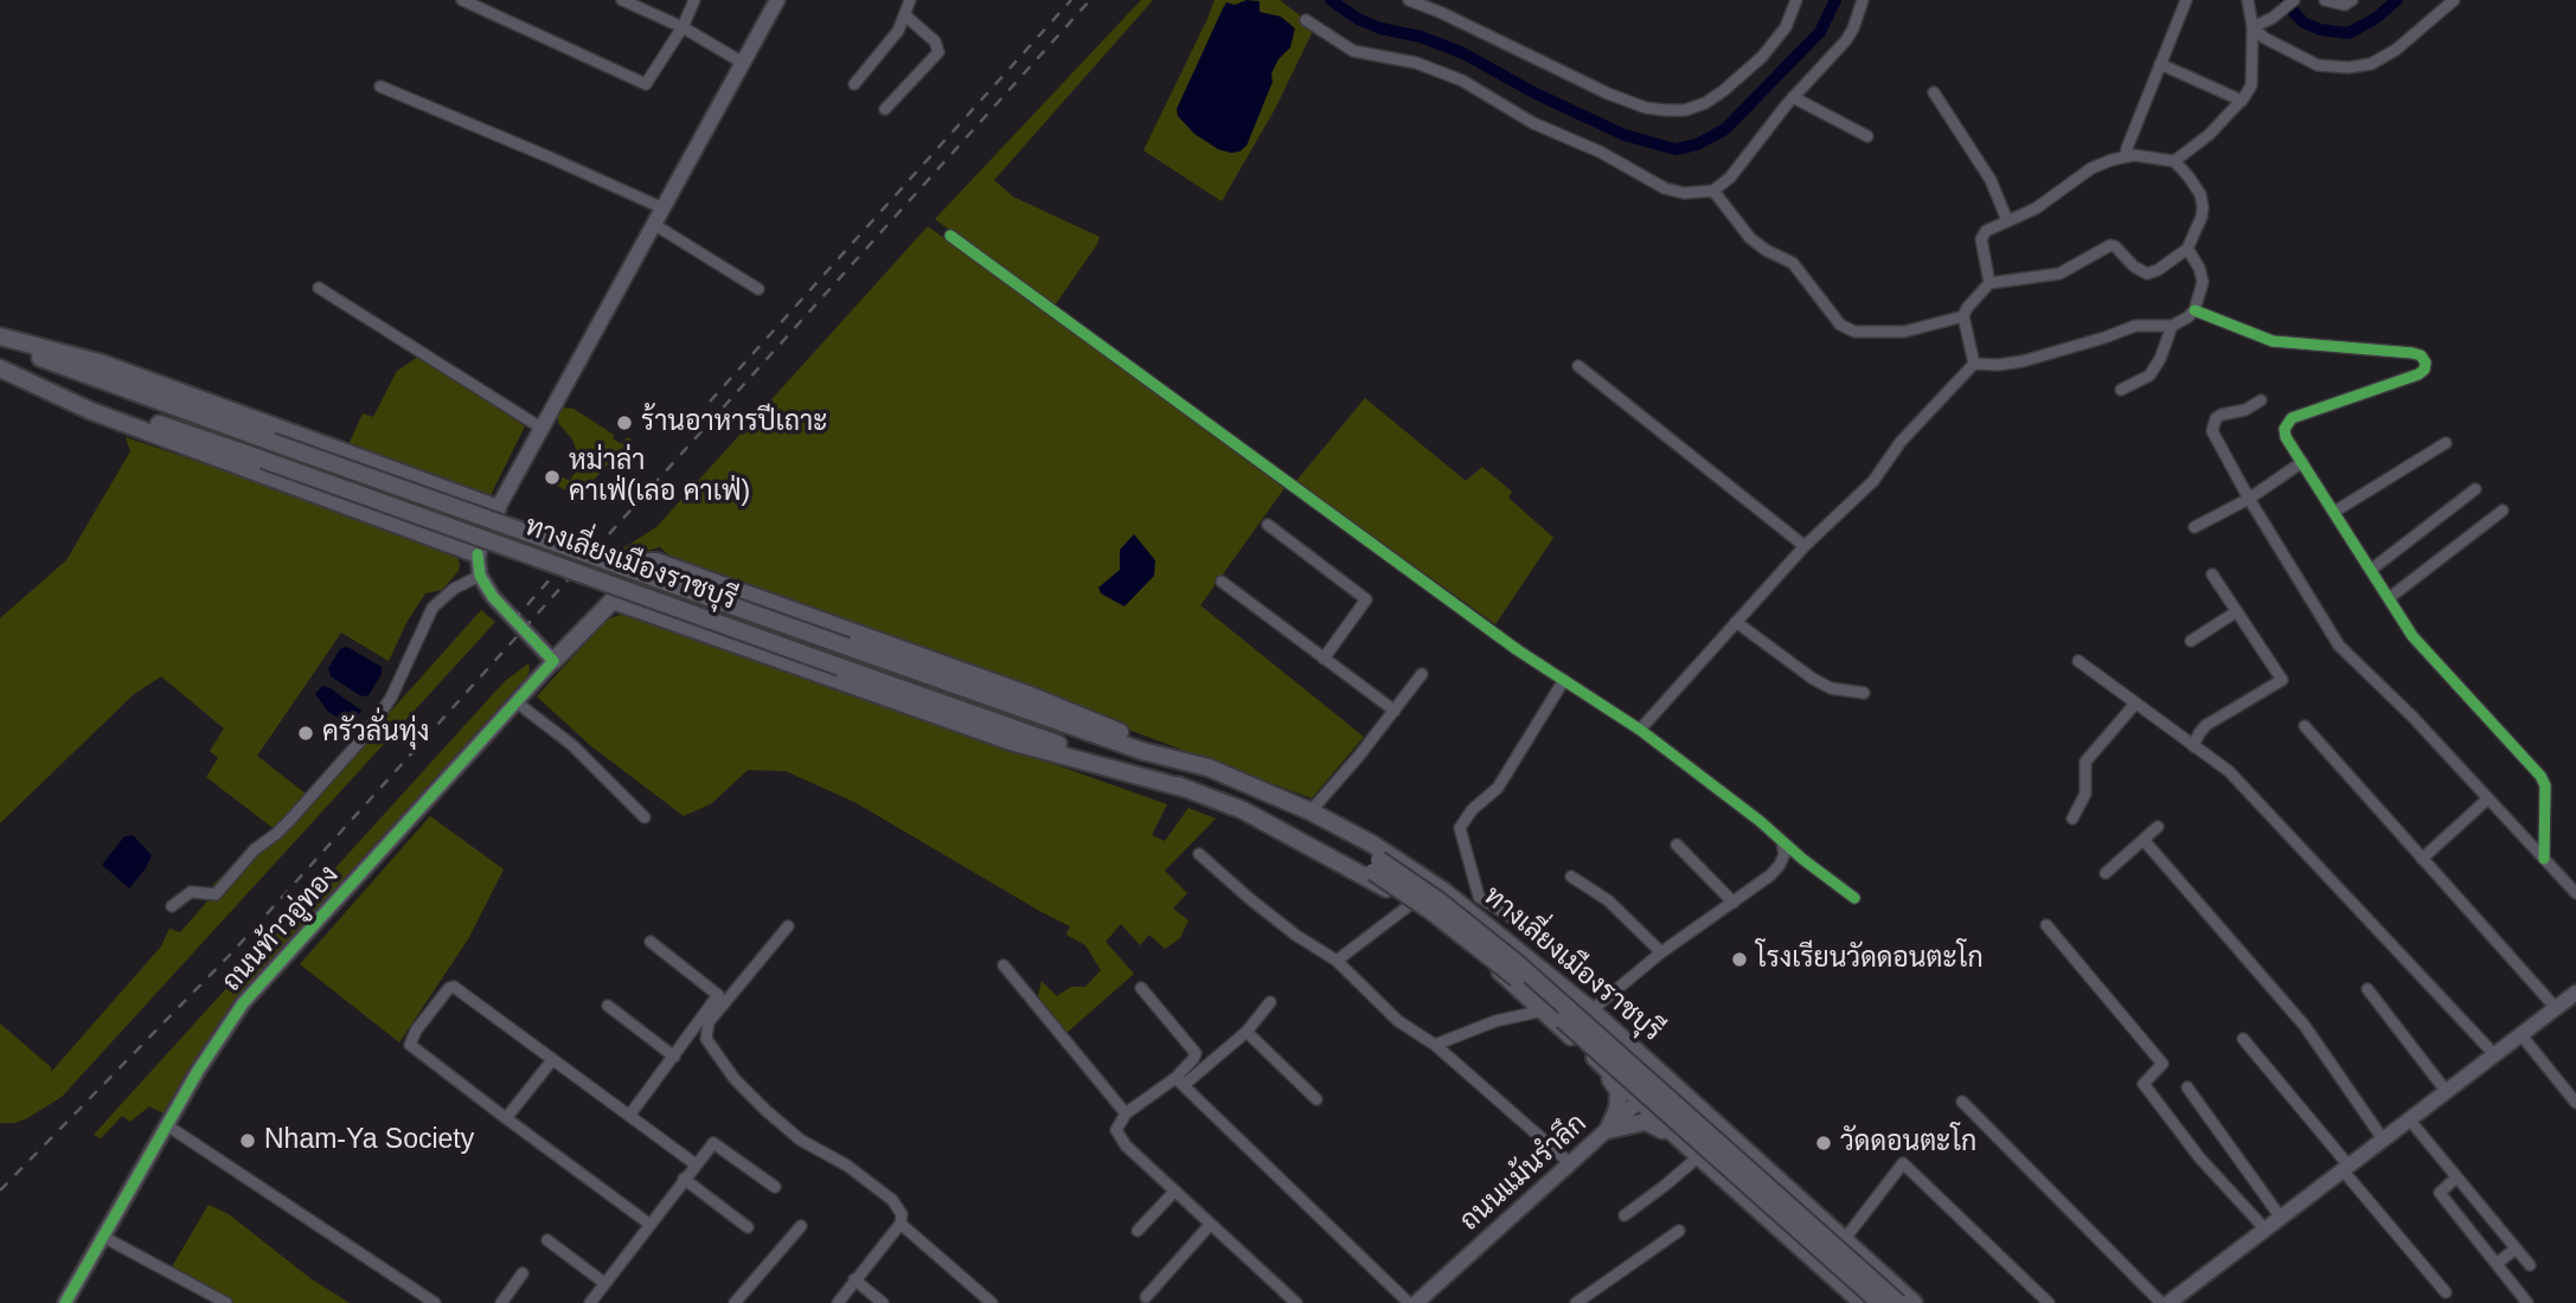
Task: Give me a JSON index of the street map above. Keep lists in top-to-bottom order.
{
  "streets": {
    "main road": ["ทางเลี่ยงเมืองราชบุรี"],
    "street": ["ถนนท้าวอู่ทอง", "ถนนแม้นรำลึก"]
  },
  "crossings": [
    ["ทางเลี่ยงเมืองราชบุรี", "ถนนแม้นรำลึก"]
  ],
  "places": [
    "ร้านอาหารปีเถาะ",
    "หม่าล่า คาเฟ่(เลอ คาเฟ่)",
    "ครัวลั่นทุ่ง",
    "โรงเรียนวัดดอนตะโก",
    "Nham-Ya Society",
    "วัดดอนตะโก"
  ]
}
